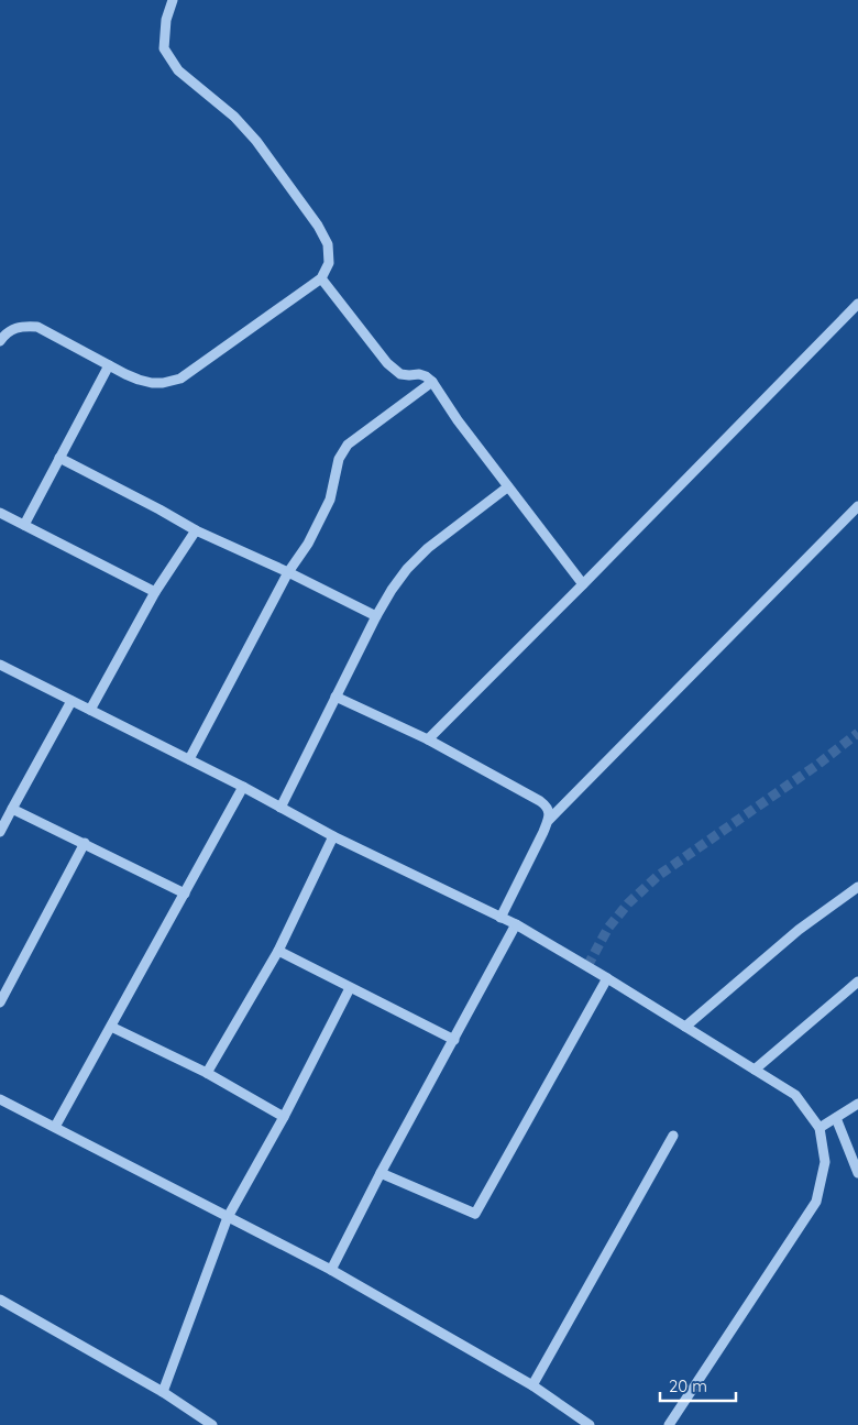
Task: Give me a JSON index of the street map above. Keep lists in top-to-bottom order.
{
  "scale_bar": "20 m"
}
